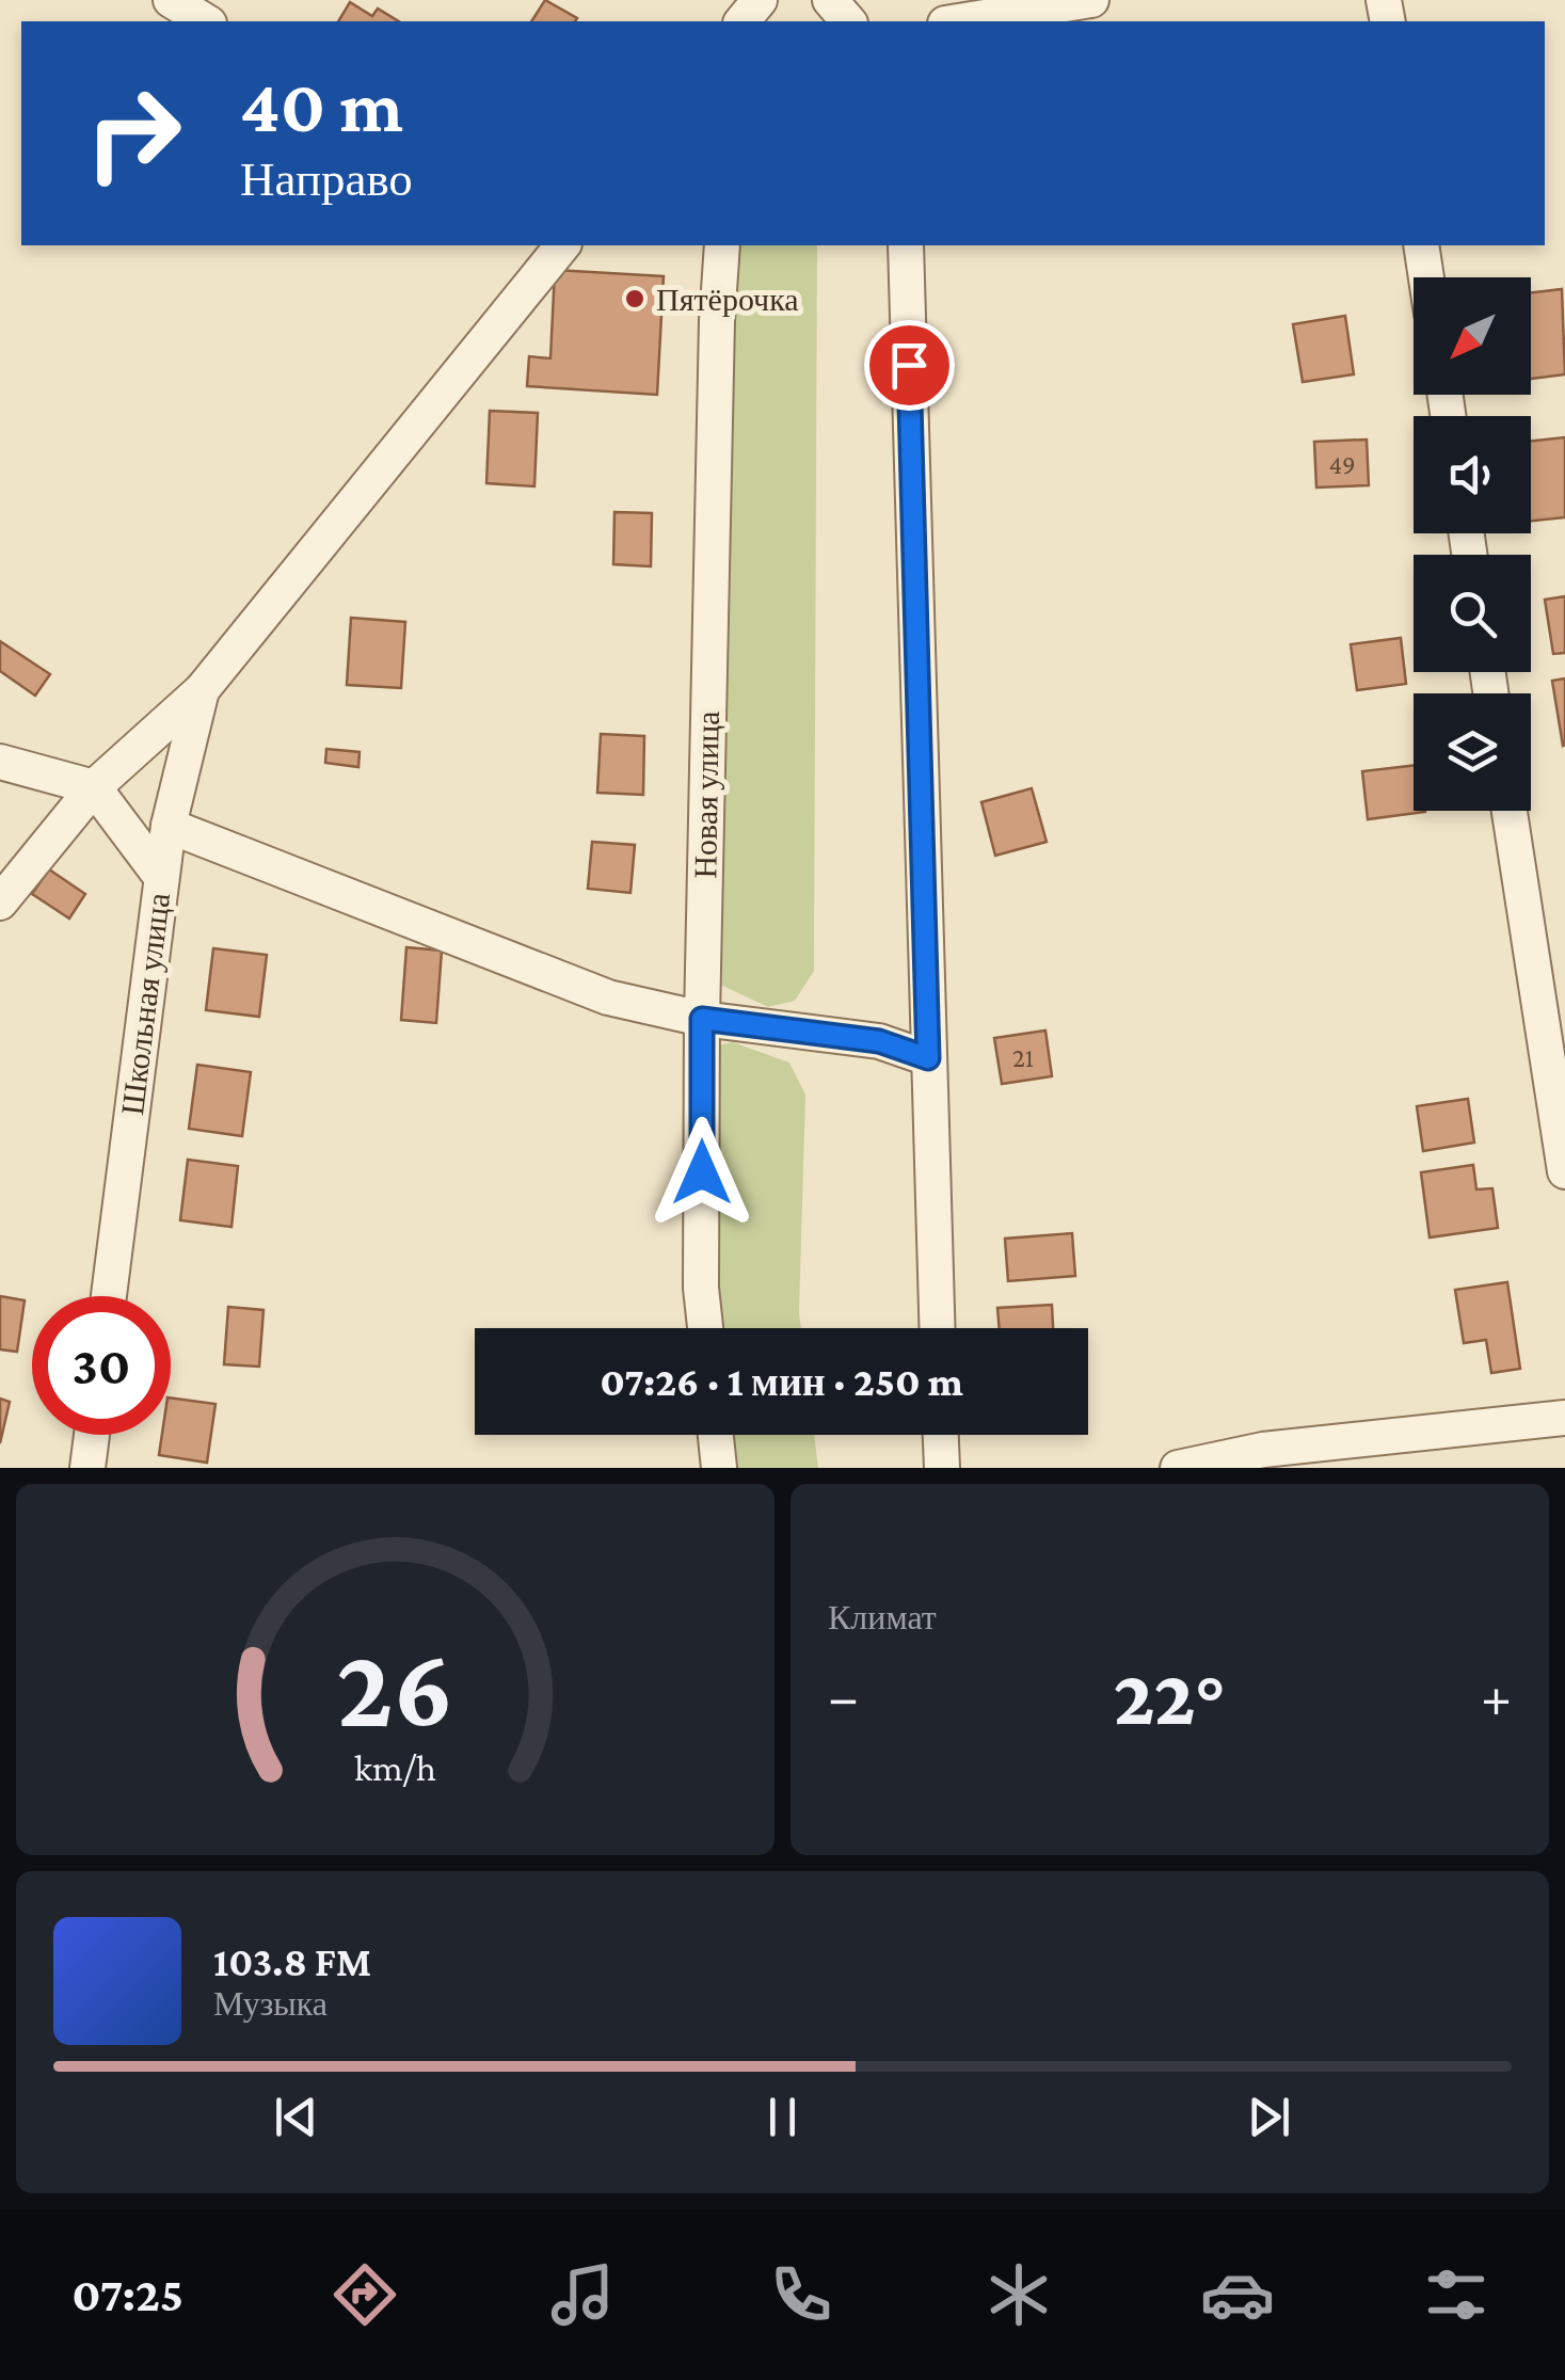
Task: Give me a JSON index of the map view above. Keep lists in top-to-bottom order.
{
  "streets": {
    "street": ["Новая улица", "Школьная улица"]
  },
  "places": ["Пятёрочка"],
  "house_numbers": ["49", "21"],
  "north": "bottom left",
  "page": {
    "turn": ["40 m", "Направо"],
    "limit": "30",
    "trip": "07:26 · 1 мин · 250 m",
    "tile": "Климат",
    "heat": ["−", "22°", "+"],
    "song": ["103.8 FM", "Музыка"],
    "tabs": "07:25",
    "gauge": ["26", "km/h"]
  }
}
